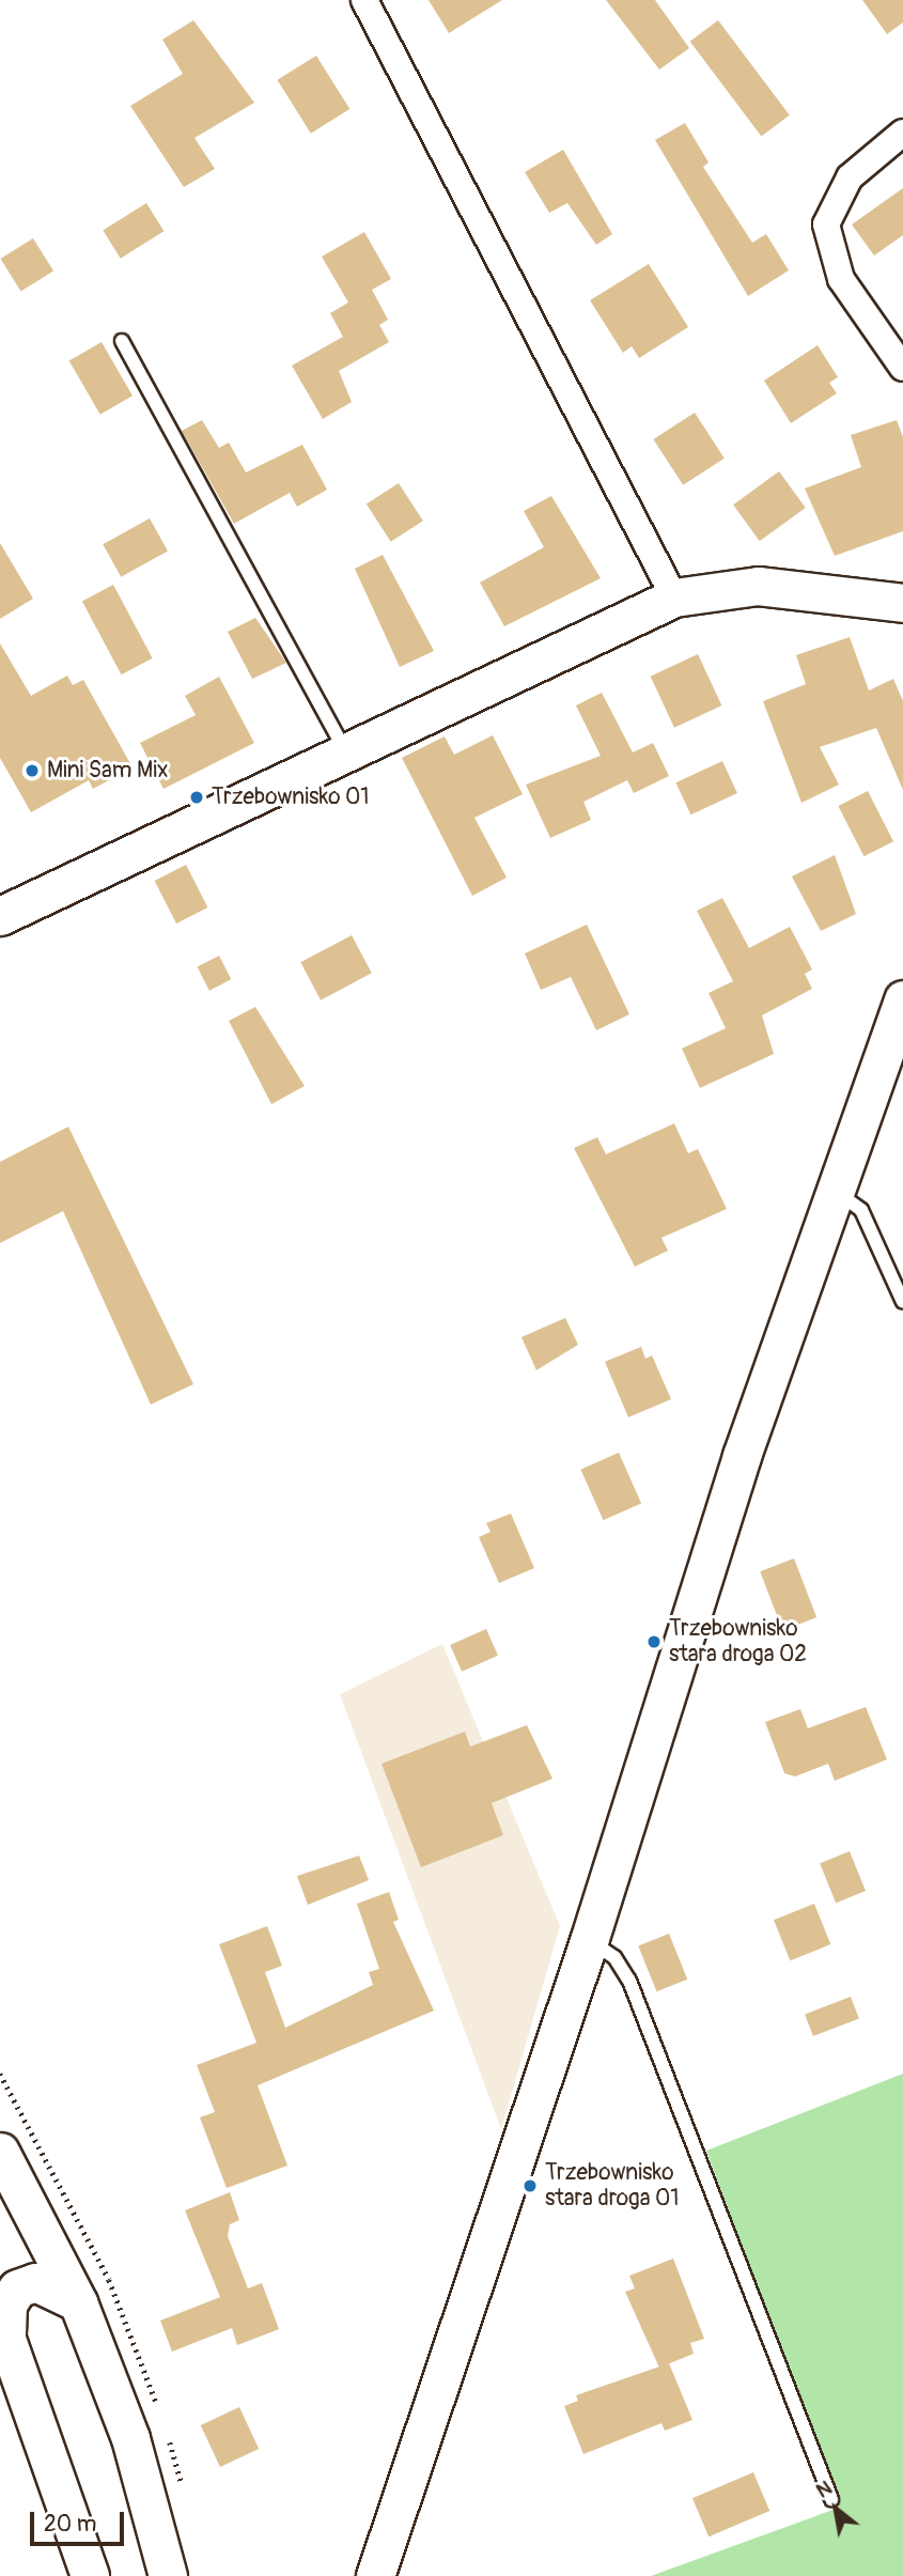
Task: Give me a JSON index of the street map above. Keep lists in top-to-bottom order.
{
  "places": [
    "Mini Sam Mix",
    "Trzebownisko 01",
    "Trzebownisko stara droga 02",
    "Trzebownisko stara droga 01"
  ],
  "scale_bar": "20 m",
  "north": "top left"
}
